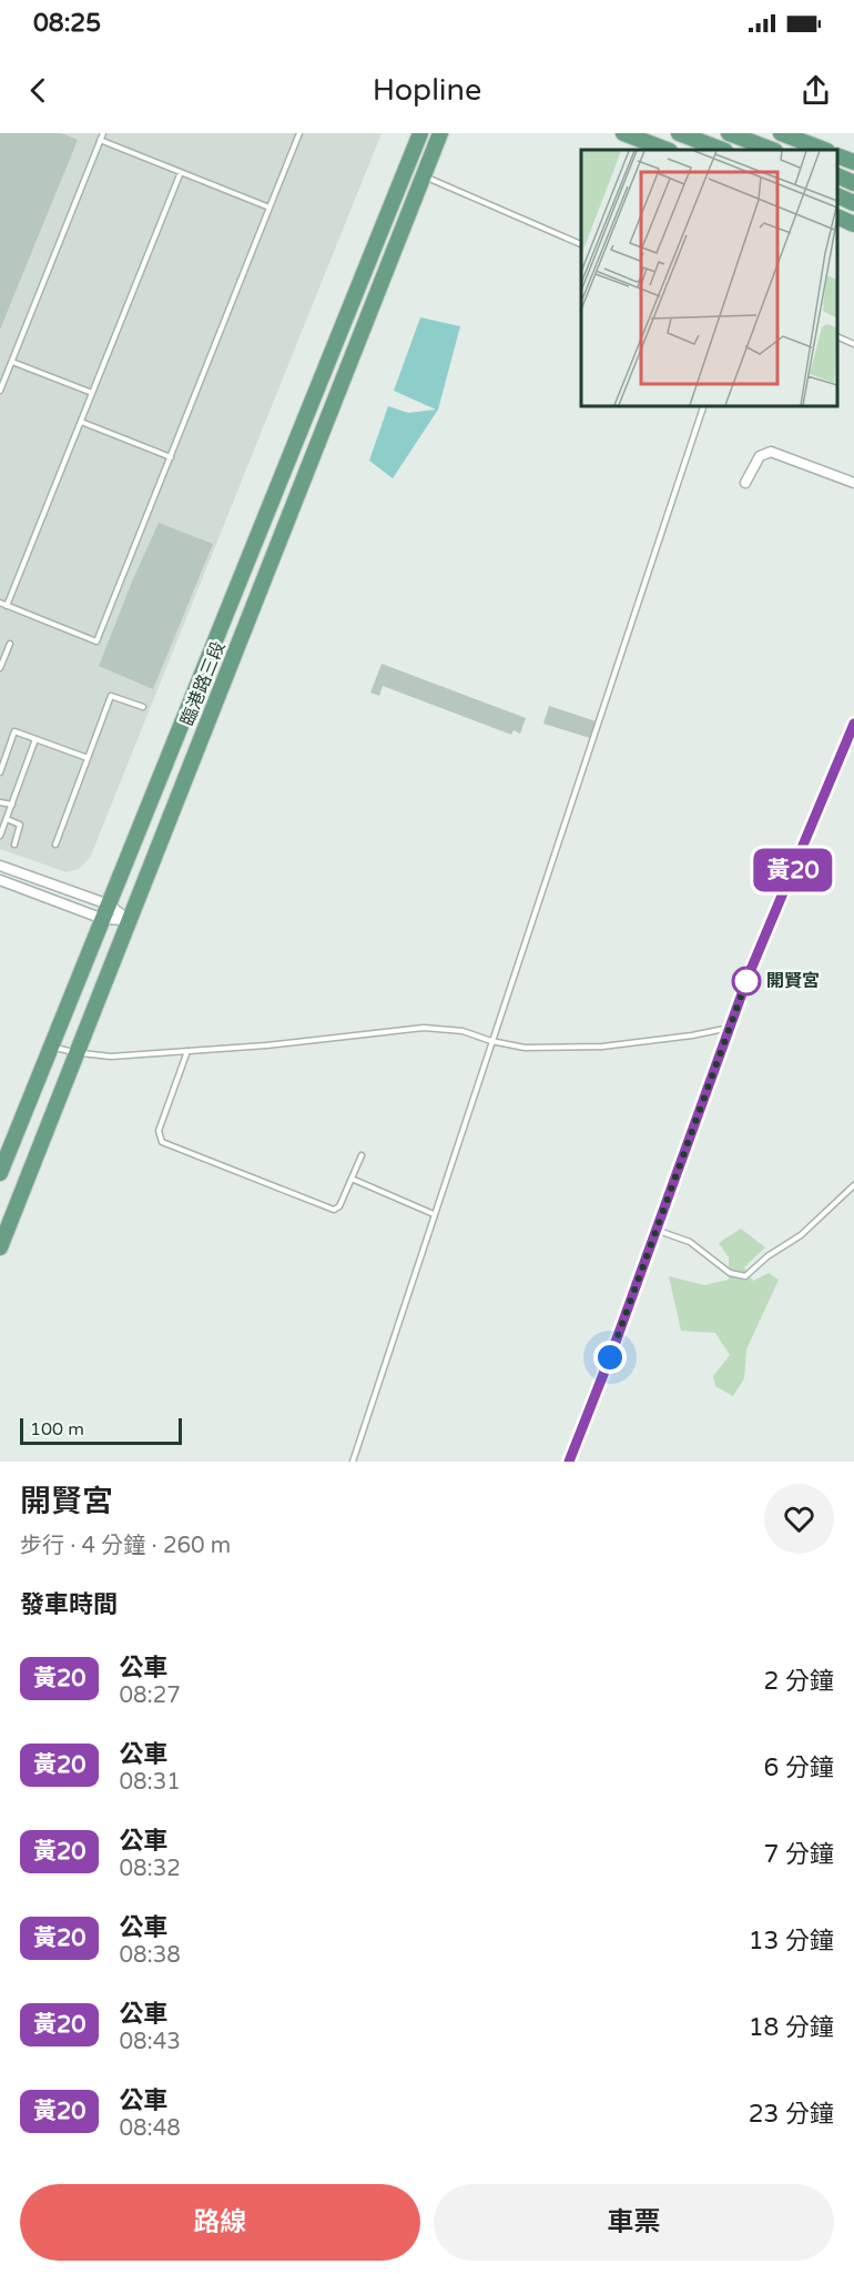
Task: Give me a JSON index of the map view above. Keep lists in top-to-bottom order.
{
  "streets": {
    "main road": ["臨港路三段"]
  },
  "places": ["開賢宮"],
  "lines": ["bus line 黃20"],
  "scale_bar": "100 m",
  "page": {
    "status": "08:25",
    "header": "Hopline",
    "on_map": "黃20",
    "scale": "100 m",
    "heading": [
      ["開賢宮", "步行 · 4 分鐘 · 260 m"],
      "發車時間"
    ],
    "list": [
      {
        "mark": "黃20",
        "name": "公車",
        "note": "08:27",
        "value": "2 分鐘"
      },
      {
        "mark": "黃20",
        "name": "公車",
        "note": "08:31",
        "value": "6 分鐘"
      },
      {
        "mark": "黃20",
        "name": "公車",
        "note": "08:32",
        "value": "7 分鐘"
      },
      {
        "mark": "黃20",
        "name": "公車",
        "note": "08:38",
        "value": "13 分鐘"
      },
      {
        "mark": "黃20",
        "name": "公車",
        "note": "08:43",
        "value": "18 分鐘"
      },
      {
        "mark": "黃20",
        "name": "公車",
        "note": "08:48",
        "value": "23 分鐘"
      }
    ],
    "buttons": ["路線", "車票"]
  }
}
